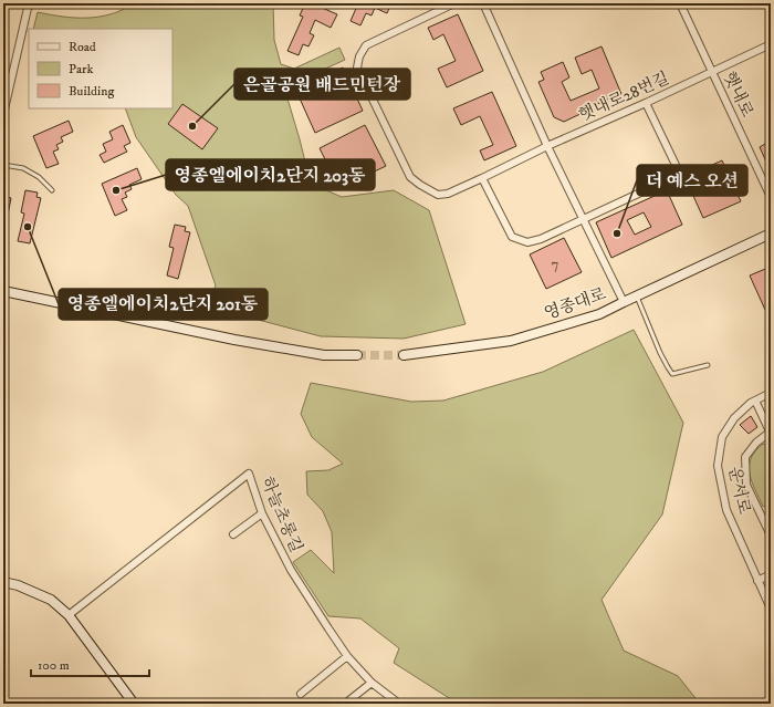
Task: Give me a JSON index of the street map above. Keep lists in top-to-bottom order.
{
  "streets": {
    "main road": ["영종대로"],
    "street": [
      "햇내로",
      "햇내로28번길",
      "운서로",
      "하늘초롱길"
    ]
  },
  "crossings": [
    ["햇내로", "햇내로28번길"]
  ],
  "places": [
    "은골공원 배드민턴장",
    "영종엘에이치2단지 203동",
    "영종엘에이치2단지 201동",
    "더 예스 오션"
  ],
  "house_numbers": ["7"],
  "legend": ["Road", "Park", "Building"],
  "scale_bar": "100 m"
}
